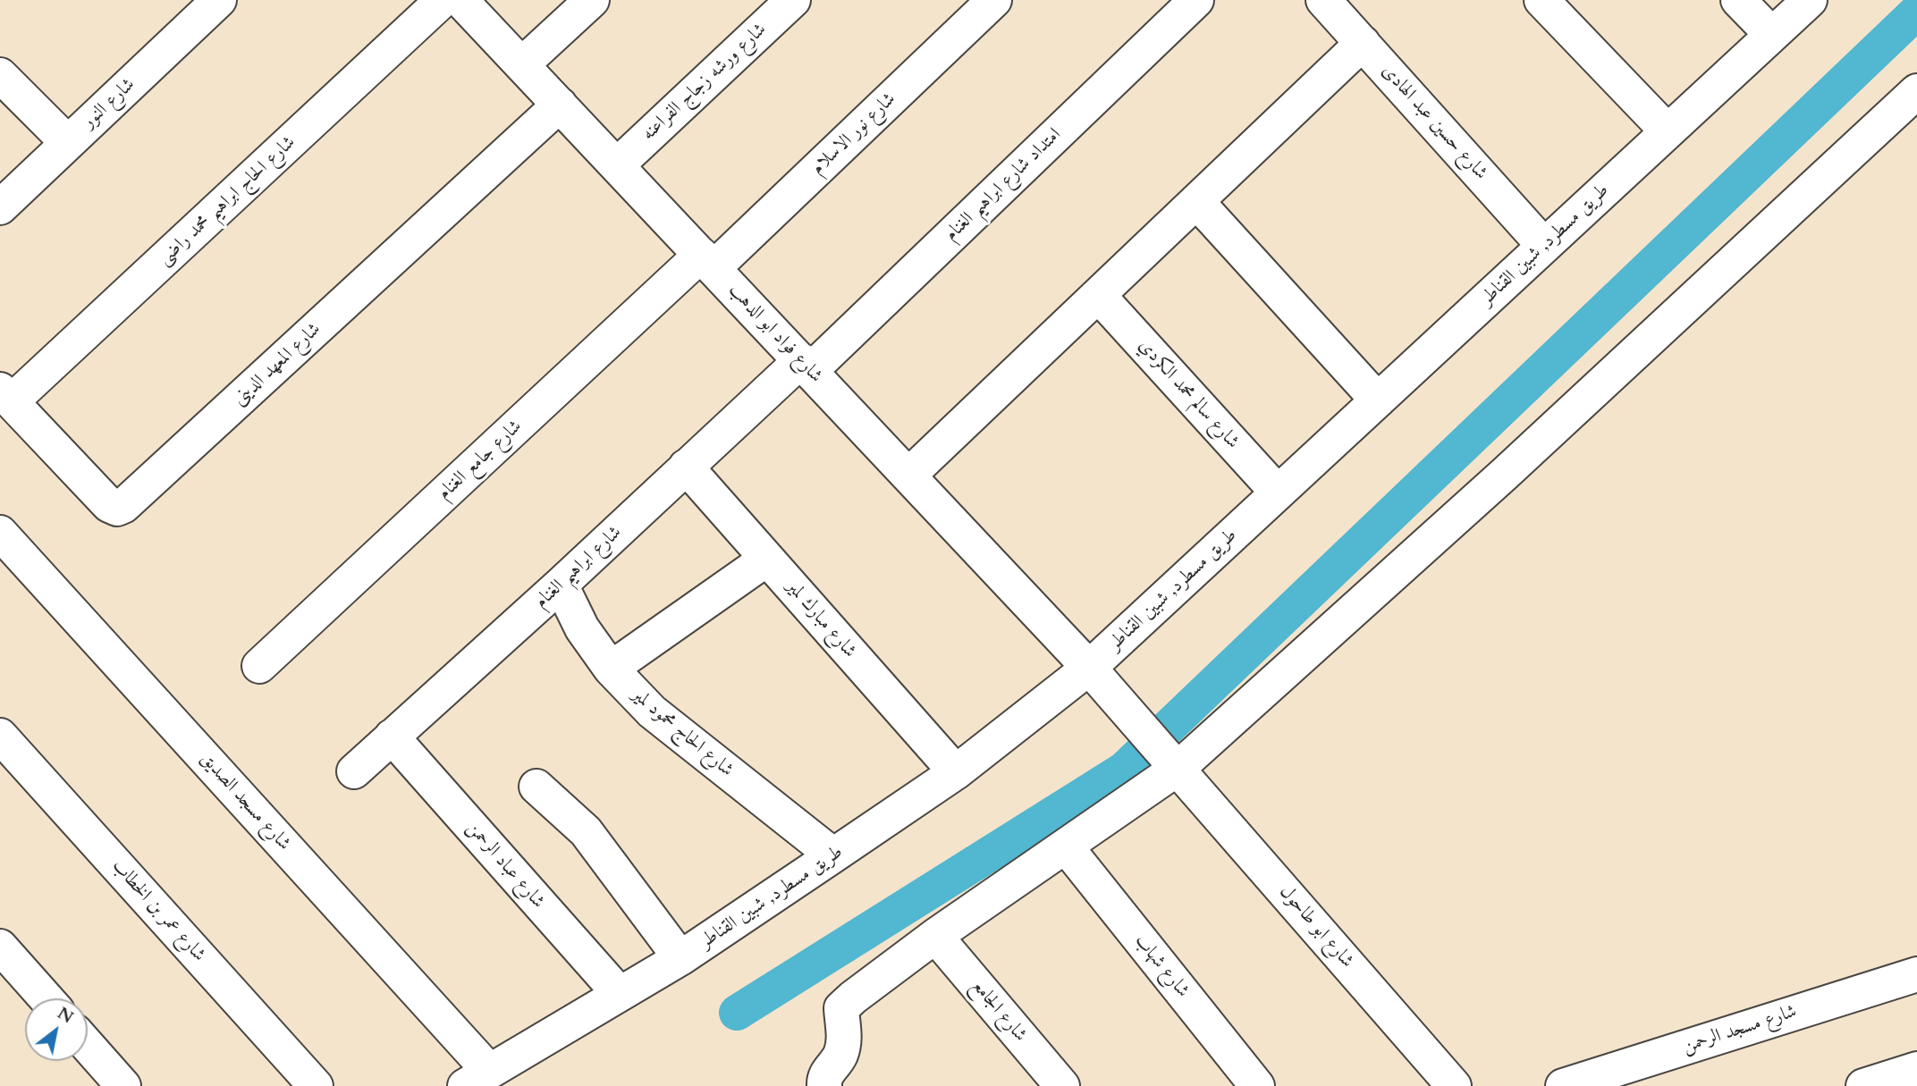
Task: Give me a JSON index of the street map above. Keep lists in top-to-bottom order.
{
  "streets": {
    "main road": [
      "شارع ورشه زجاج الفراعنه",
      "شارع النور",
      "شارع حسين عبد الهادى",
      "شارع نور الاسلام",
      "امتداد شارع ابراهيم الغنام",
      "شارع الحاج ابراهيم محمد راضى",
      "طريق مسطرد, شبين القناطر",
      "شارع فواد ابو الدهب",
      "شارع المعهد الدينى",
      "شارع سالم محمد الكردي",
      "شارع جامع الغنام",
      "شارع ابراهيم الغنام",
      "شارع مبارك لمير",
      "شارع الحاج محمود لمير",
      "شارع مسجد الصديق",
      "شارع عباد الرحمن",
      "شارع عمر بن الخطاب",
      "شارع ابو طاحول",
      "شارع شهاب",
      "شارع الجامع",
      "شارع مسجد الرحمن"
    ]
  },
  "crossings": [
    ["شارع ورشه زجاج الفراعنه", "شارع فواد ابو الدهب"],
    ["شارع حسين عبد الهادى", "طريق مسطرد, شبين القناطر"],
    ["شارع نور الاسلام", "شارع فواد ابو الدهب"],
    ["شارع نور الاسلام", "شارع جامع الغنام"],
    ["امتداد شارع ابراهيم الغنام", "شارع فواد ابو الدهب"],
    ["امتداد شارع ابراهيم الغنام", "شارع ابراهيم الغنام"],
    ["شارع الحاج ابراهيم محمد راضى", "شارع المعهد الدينى"],
    ["طريق مسطرد, شبين القناطر", "شارع فواد ابو الدهب"],
    ["طريق مسطرد, شبين القناطر", "شارع سالم محمد الكردي"],
    ["طريق مسطرد, شبين القناطر", "شارع مبارك لمير"],
    ["طريق مسطرد, شبين القناطر", "شارع الحاج محمود لمير"],
    ["طريق مسطرد, شبين القناطر", "شارع مسجد الصديق"],
    ["طريق مسطرد, شبين القناطر", "شارع عباد الرحمن"],
    ["طريق مسطرد, شبين القناطر", "شارع ابو طاحول"],
    ["شارع فواد ابو الدهب", "شارع المعهد الدينى"],
    ["شارع فواد ابو الدهب", "شارع جامع الغنام"],
    ["شارع فواد ابو الدهب", "شارع ابراهيم الغنام"],
    ["شارع فواد ابو الدهب", "شارع ابو طاحول"],
    ["شارع ابراهيم الغنام", "شارع مبارك لمير"],
    ["شارع ابراهيم الغنام", "شارع الحاج محمود لمير"],
    ["شارع ابراهيم الغنام", "شارع عباد الرحمن"]
  ],
  "north": "top right"
}
